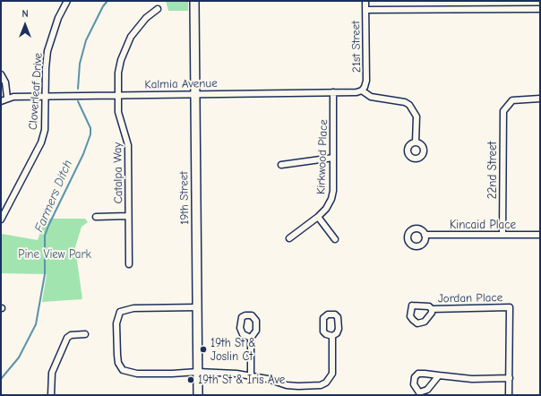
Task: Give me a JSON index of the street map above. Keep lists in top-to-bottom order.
{
  "streets": {
    "street": [
      "21st Street",
      "Kalmia Avenue",
      "Cloverleaf Drive",
      "Kirkwood Place",
      "22nd Street",
      "Catalpa Way",
      "19th Street",
      "Kincaid Place",
      "Jordan Place"
    ]
  },
  "crossings": [
    ["21st Street", "Kalmia Avenue"],
    ["Kalmia Avenue", "Cloverleaf Drive"],
    ["Kalmia Avenue", "Kirkwood Place"],
    ["Kalmia Avenue", "Catalpa Way"],
    ["Kalmia Avenue", "19th Street"],
    ["22nd Street", "Kincaid Place"]
  ],
  "water": ["Farmers Ditch"],
  "parks": ["Pine View Park"],
  "places": ["19th St & Joslin Ct", "19th St & Iris Ave"],
  "north": "top"
}
